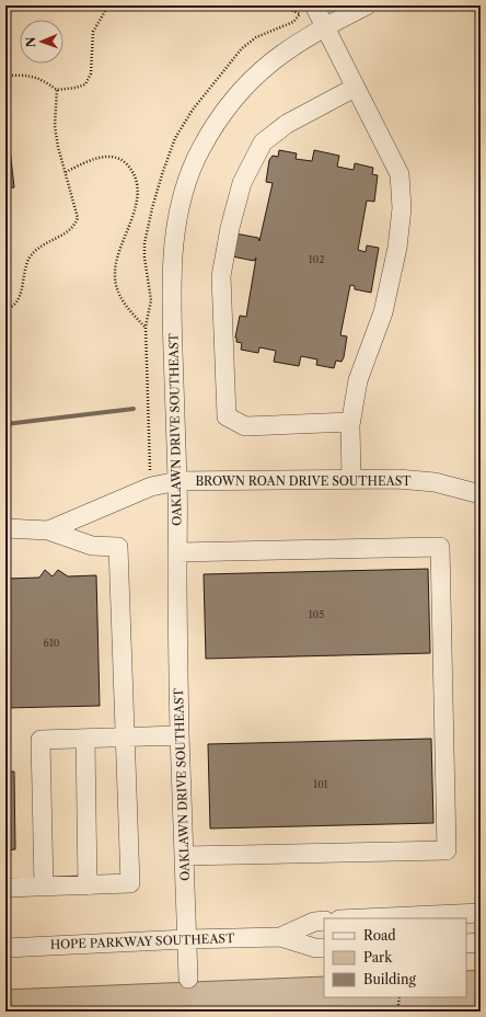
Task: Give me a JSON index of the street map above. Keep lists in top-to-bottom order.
{
  "streets": {
    "street": ["OAKLAWN DRIVE SOUTHEAST", "BROWN ROAN DRIVE SOUTHEAST", "HOPE PARKWAY SOUTHEAST"]
  },
  "crossings": [
    ["OAKLAWN DRIVE SOUTHEAST", "BROWN ROAN DRIVE SOUTHEAST"],
    ["OAKLAWN DRIVE SOUTHEAST", "HOPE PARKWAY SOUTHEAST"]
  ],
  "house_numbers": [
    "102",
    "105",
    "610",
    "101"
  ],
  "legend": ["Road", "Park", "Building"],
  "north": "left"
}
